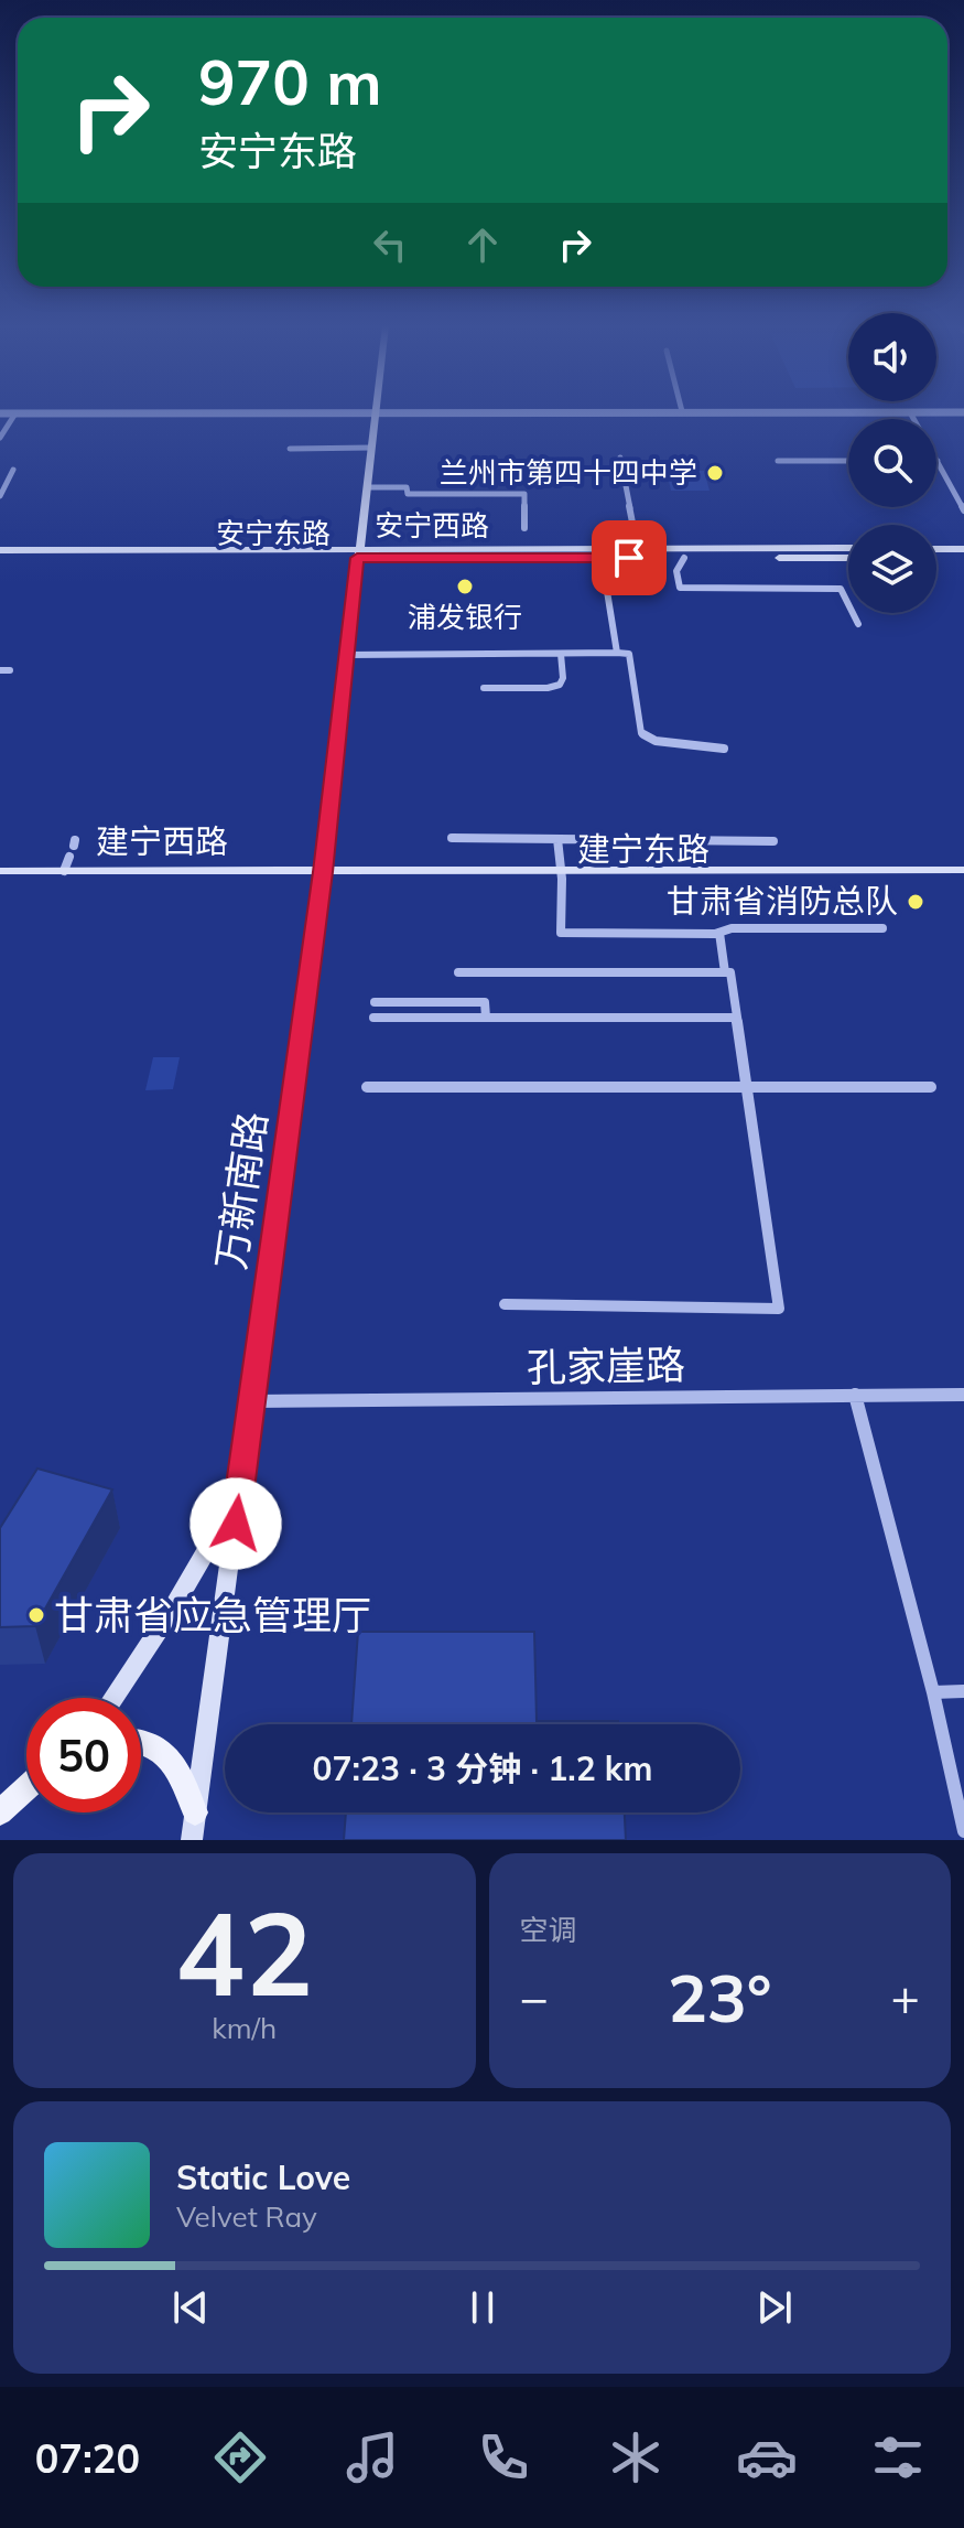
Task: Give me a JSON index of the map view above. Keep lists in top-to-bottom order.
{
  "streets": {
    "main road": [
      "安宁西路",
      "安宁东路",
      "建宁西路",
      "建宁东路",
      "万新南路"
    ],
    "street": ["孔家崖路"]
  },
  "crossings": [
    ["安宁西路", "安宁东路"],
    ["安宁西路", "万新南路"],
    ["安宁东路", "万新南路"],
    ["建宁西路", "建宁东路"],
    ["建宁西路", "万新南路"],
    ["建宁东路", "万新南路"],
    ["万新南路", "孔家崖路"]
  ],
  "places": [
    "兰州市第四十四中学",
    "浦发银行",
    "甘肃省消防总队",
    "甘肃省应急管理厅"
  ],
  "page": {
    "turn": ["970 m", "安宁东路"],
    "limit": "50",
    "trip": "07:23 · 3 分钟 · 1.2 km",
    "tile": [
      ["42", "km/h"],
      "空调"
    ],
    "heat": ["−", "23°", "+"],
    "song": ["Static Love", "Velvet Ray"],
    "tabs": "07:20"
  }
}
